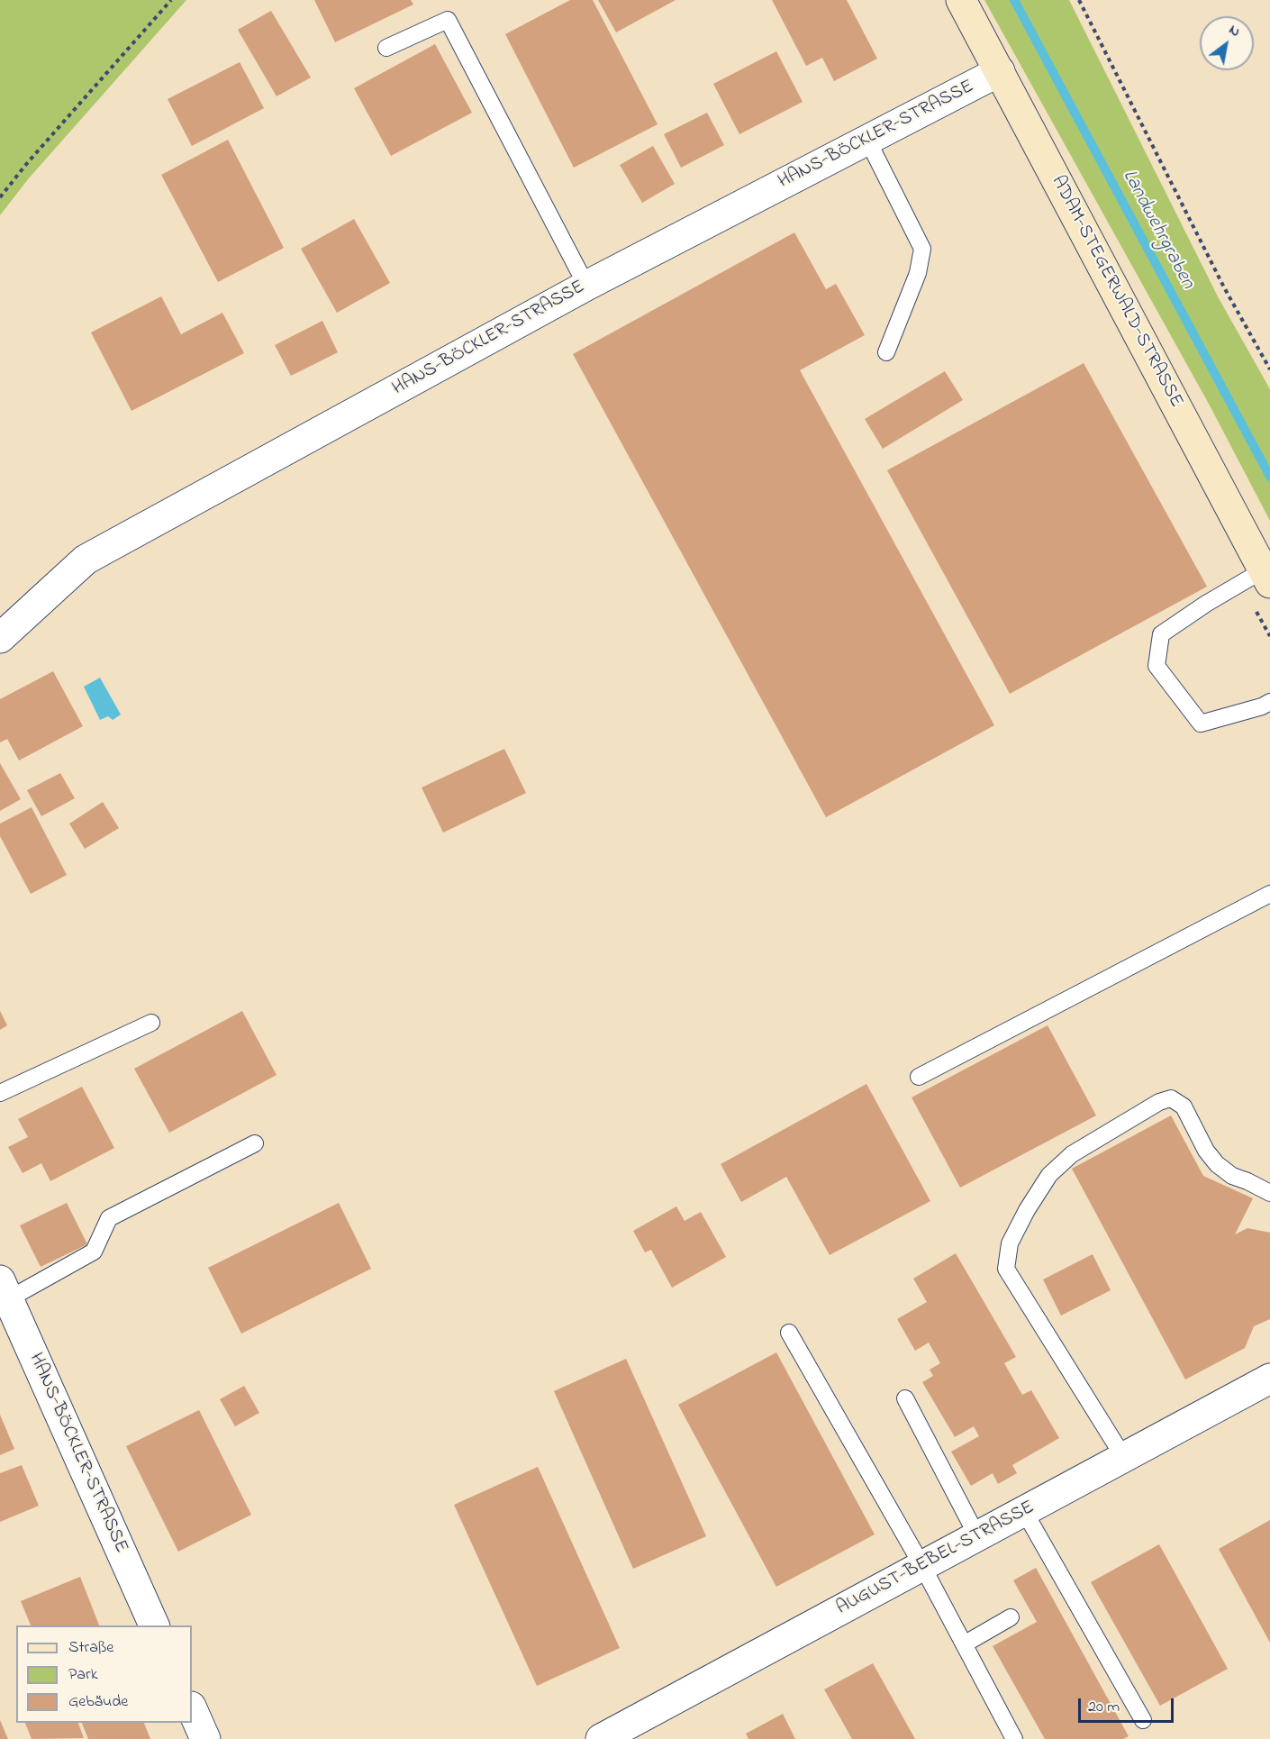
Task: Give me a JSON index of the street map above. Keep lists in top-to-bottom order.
{
  "streets": {
    "main road": ["ADAM-STEGERWALD-STRASSE"],
    "street": ["HANS-BÖCKLER-STRASSE", "AUGUST-BEBEL-STRASSE"]
  },
  "crossings": [
    ["HANS-BÖCKLER-STRASSE", "ADAM-STEGERWALD-STRASSE"]
  ],
  "water": ["Landwehrgraben"],
  "legend": ["Straße", "Park", "Gebäude"],
  "scale_bar": "20 m",
  "north": "top right"
}
